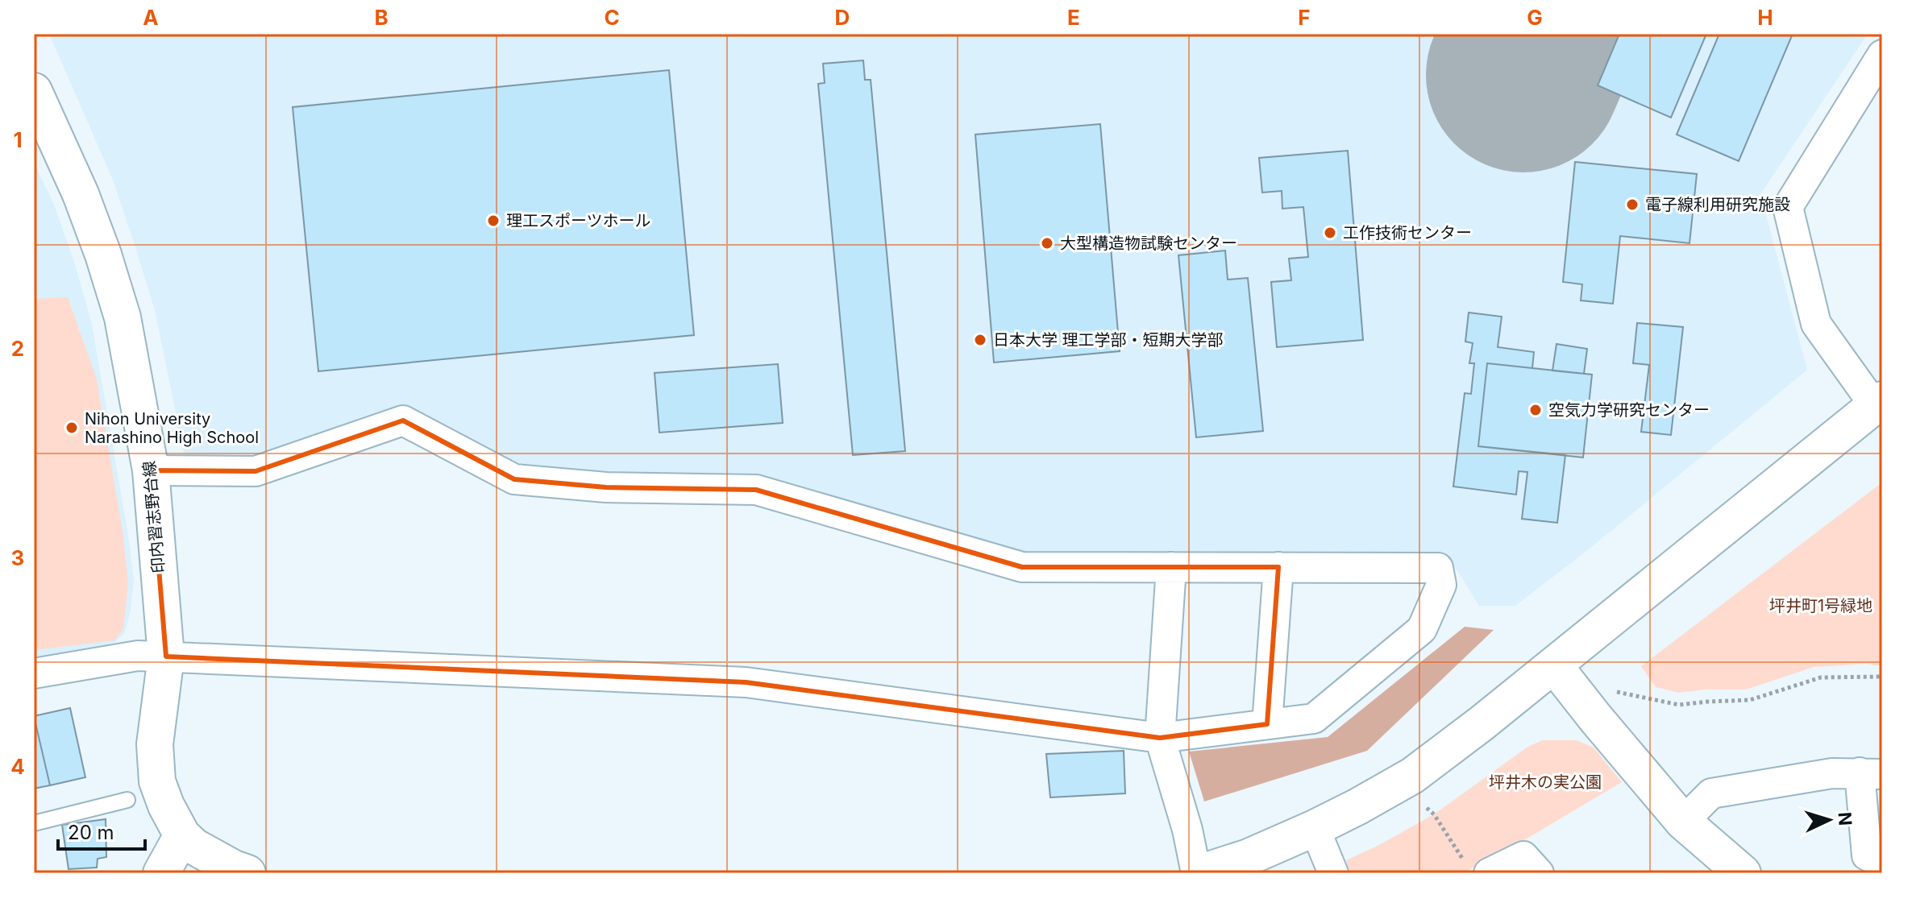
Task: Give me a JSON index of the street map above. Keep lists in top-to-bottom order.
{
  "streets": {
    "street": ["印内習志野台線"]
  },
  "parks": ["坪井町1号緑地", "坪井木の実公園"],
  "places": [
    "電子線利用研究施設",
    "理工スポーツホール",
    "工作技術センター",
    "大型構造物試験センター",
    "日本大学 理工学部・短期大学部",
    "空気力学研究センター",
    "Nihon University Narashino High School"
  ],
  "scale_bar": "20 m",
  "north": "right",
  "grid": {
    "columns": [
      "A",
      "B",
      "C",
      "D",
      "E",
      "F",
      "G",
      "H"
    ],
    "rows": [
      "1",
      "2",
      "3",
      "4"
    ]
  }
}
